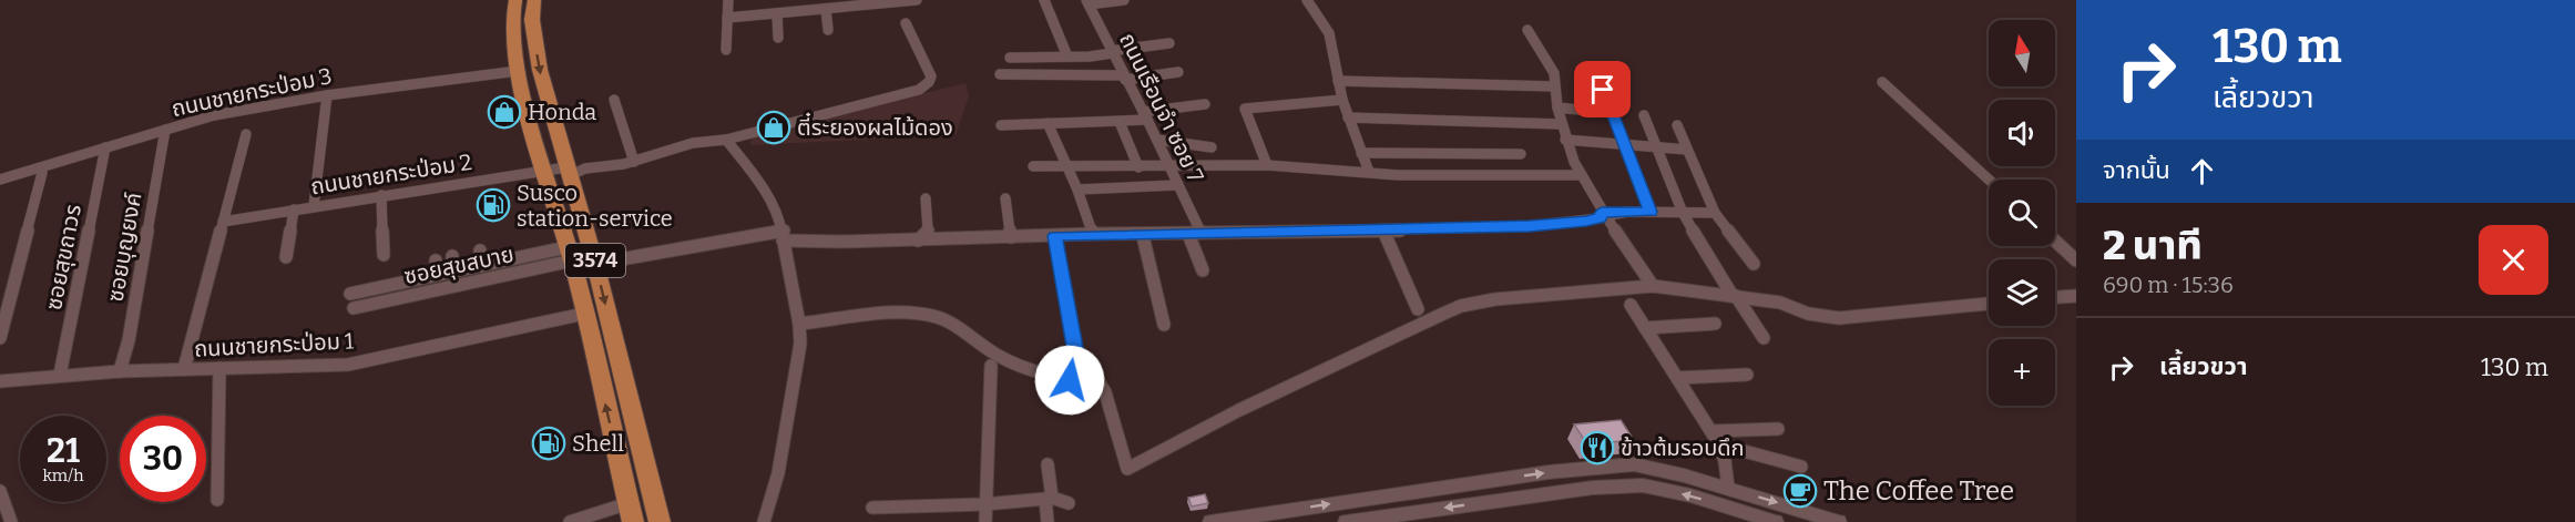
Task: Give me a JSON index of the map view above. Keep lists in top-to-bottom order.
{
  "streets": {
    "main road": ["3574"],
    "street": [
      "ถนนชายกระป่อม 3",
      "ถนนเรือนจำ ซอย 7",
      "ถนนชายกระป่อม 2",
      "ซอยบุญยงค์",
      "ซอยสุขถาวร",
      "ซอยสุขสบาย",
      "ถนนชายกระป่อม 1"
    ]
  },
  "crossings": [
    ["ถนนชายกระป่อม 3", "ซอยบุญยงค์"],
    ["ถนนชายกระป่อม 3", "ซอยสุขถาวร"],
    ["ถนนชายกระป่อม 3", "3574"],
    ["ถนนชายกระป่อม 2", "3574"],
    ["ซอยบุญยงค์", "ถนนชายกระป่อม 1"],
    ["ซอยสุขถาวร", "ถนนชายกระป่อม 1"],
    ["3574", "ซอยสุขสบาย"],
    ["3574", "ถนนชายกระป่อม 1"]
  ],
  "places": {
    "shop": ["Honda", "ตี๋ระยองผลไม้ดอง"],
    "fuel station": ["Susco station-service", "Shell"],
    "restaurant": ["ข้าวต้มรอบดึก"],
    "cafe": ["The Coffee Tree"]
  },
  "north": "top",
  "page": {
    "turn": ["130 m", "เลี้ยวขวา"],
    "map_buttons": "+",
    "then": "จากนั้น",
    "heading": ["2 นาที", "690 m · 15:36"],
    "list": [
      {
        "name": "เลี้ยวขวา",
        "value": "130 m"
      }
    ],
    "speed": "21 km/h",
    "limit": "30"
  }
}
